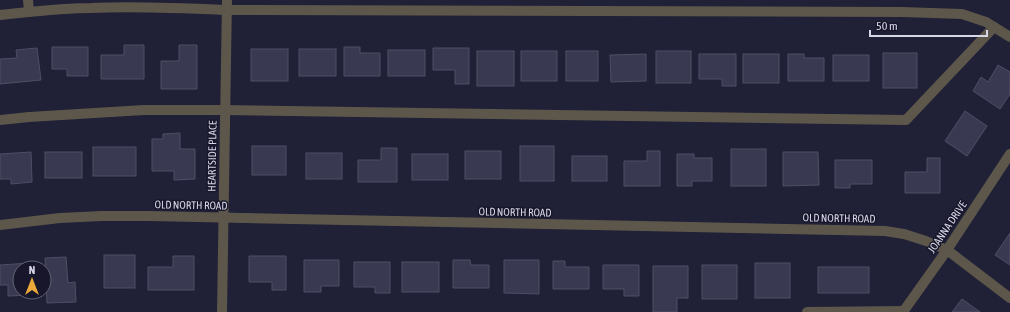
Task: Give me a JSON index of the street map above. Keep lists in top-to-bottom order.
{
  "streets": {
    "street": ["HEARTSIDE PLACE", "OLD NORTH ROAD", "JOANNA DRIVE"]
  },
  "crossings": [
    ["HEARTSIDE PLACE", "OLD NORTH ROAD"],
    ["OLD NORTH ROAD", "JOANNA DRIVE"]
  ],
  "scale_bar": "50 m",
  "north": "top"
}
